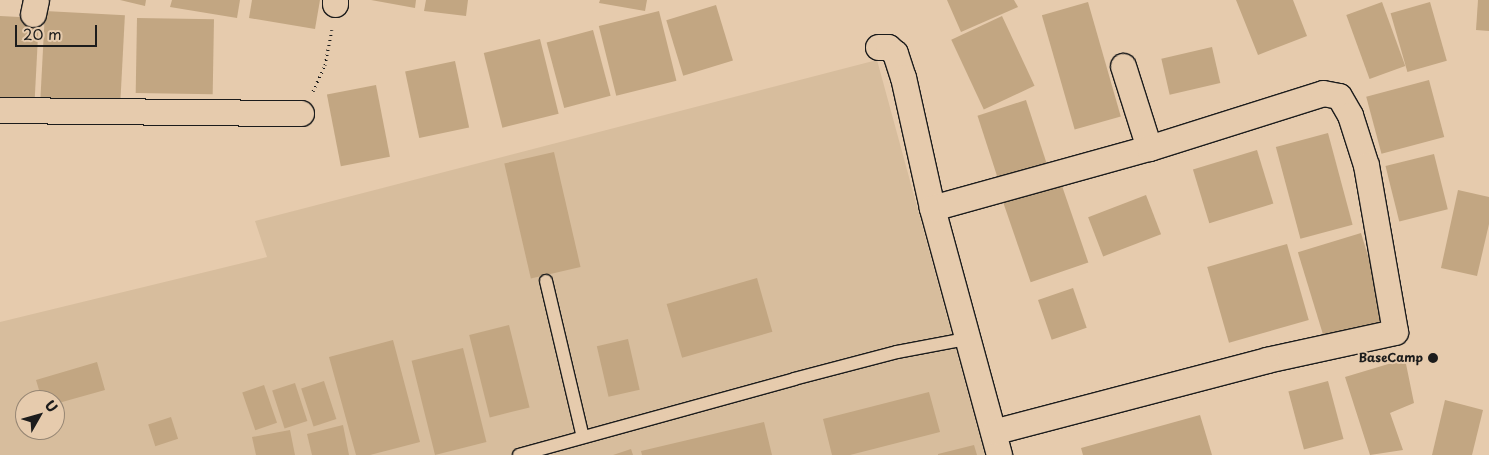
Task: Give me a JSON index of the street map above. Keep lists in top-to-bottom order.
{
  "places": ["BaseCamp"],
  "scale_bar": "20 m",
  "north": "top right"
}
